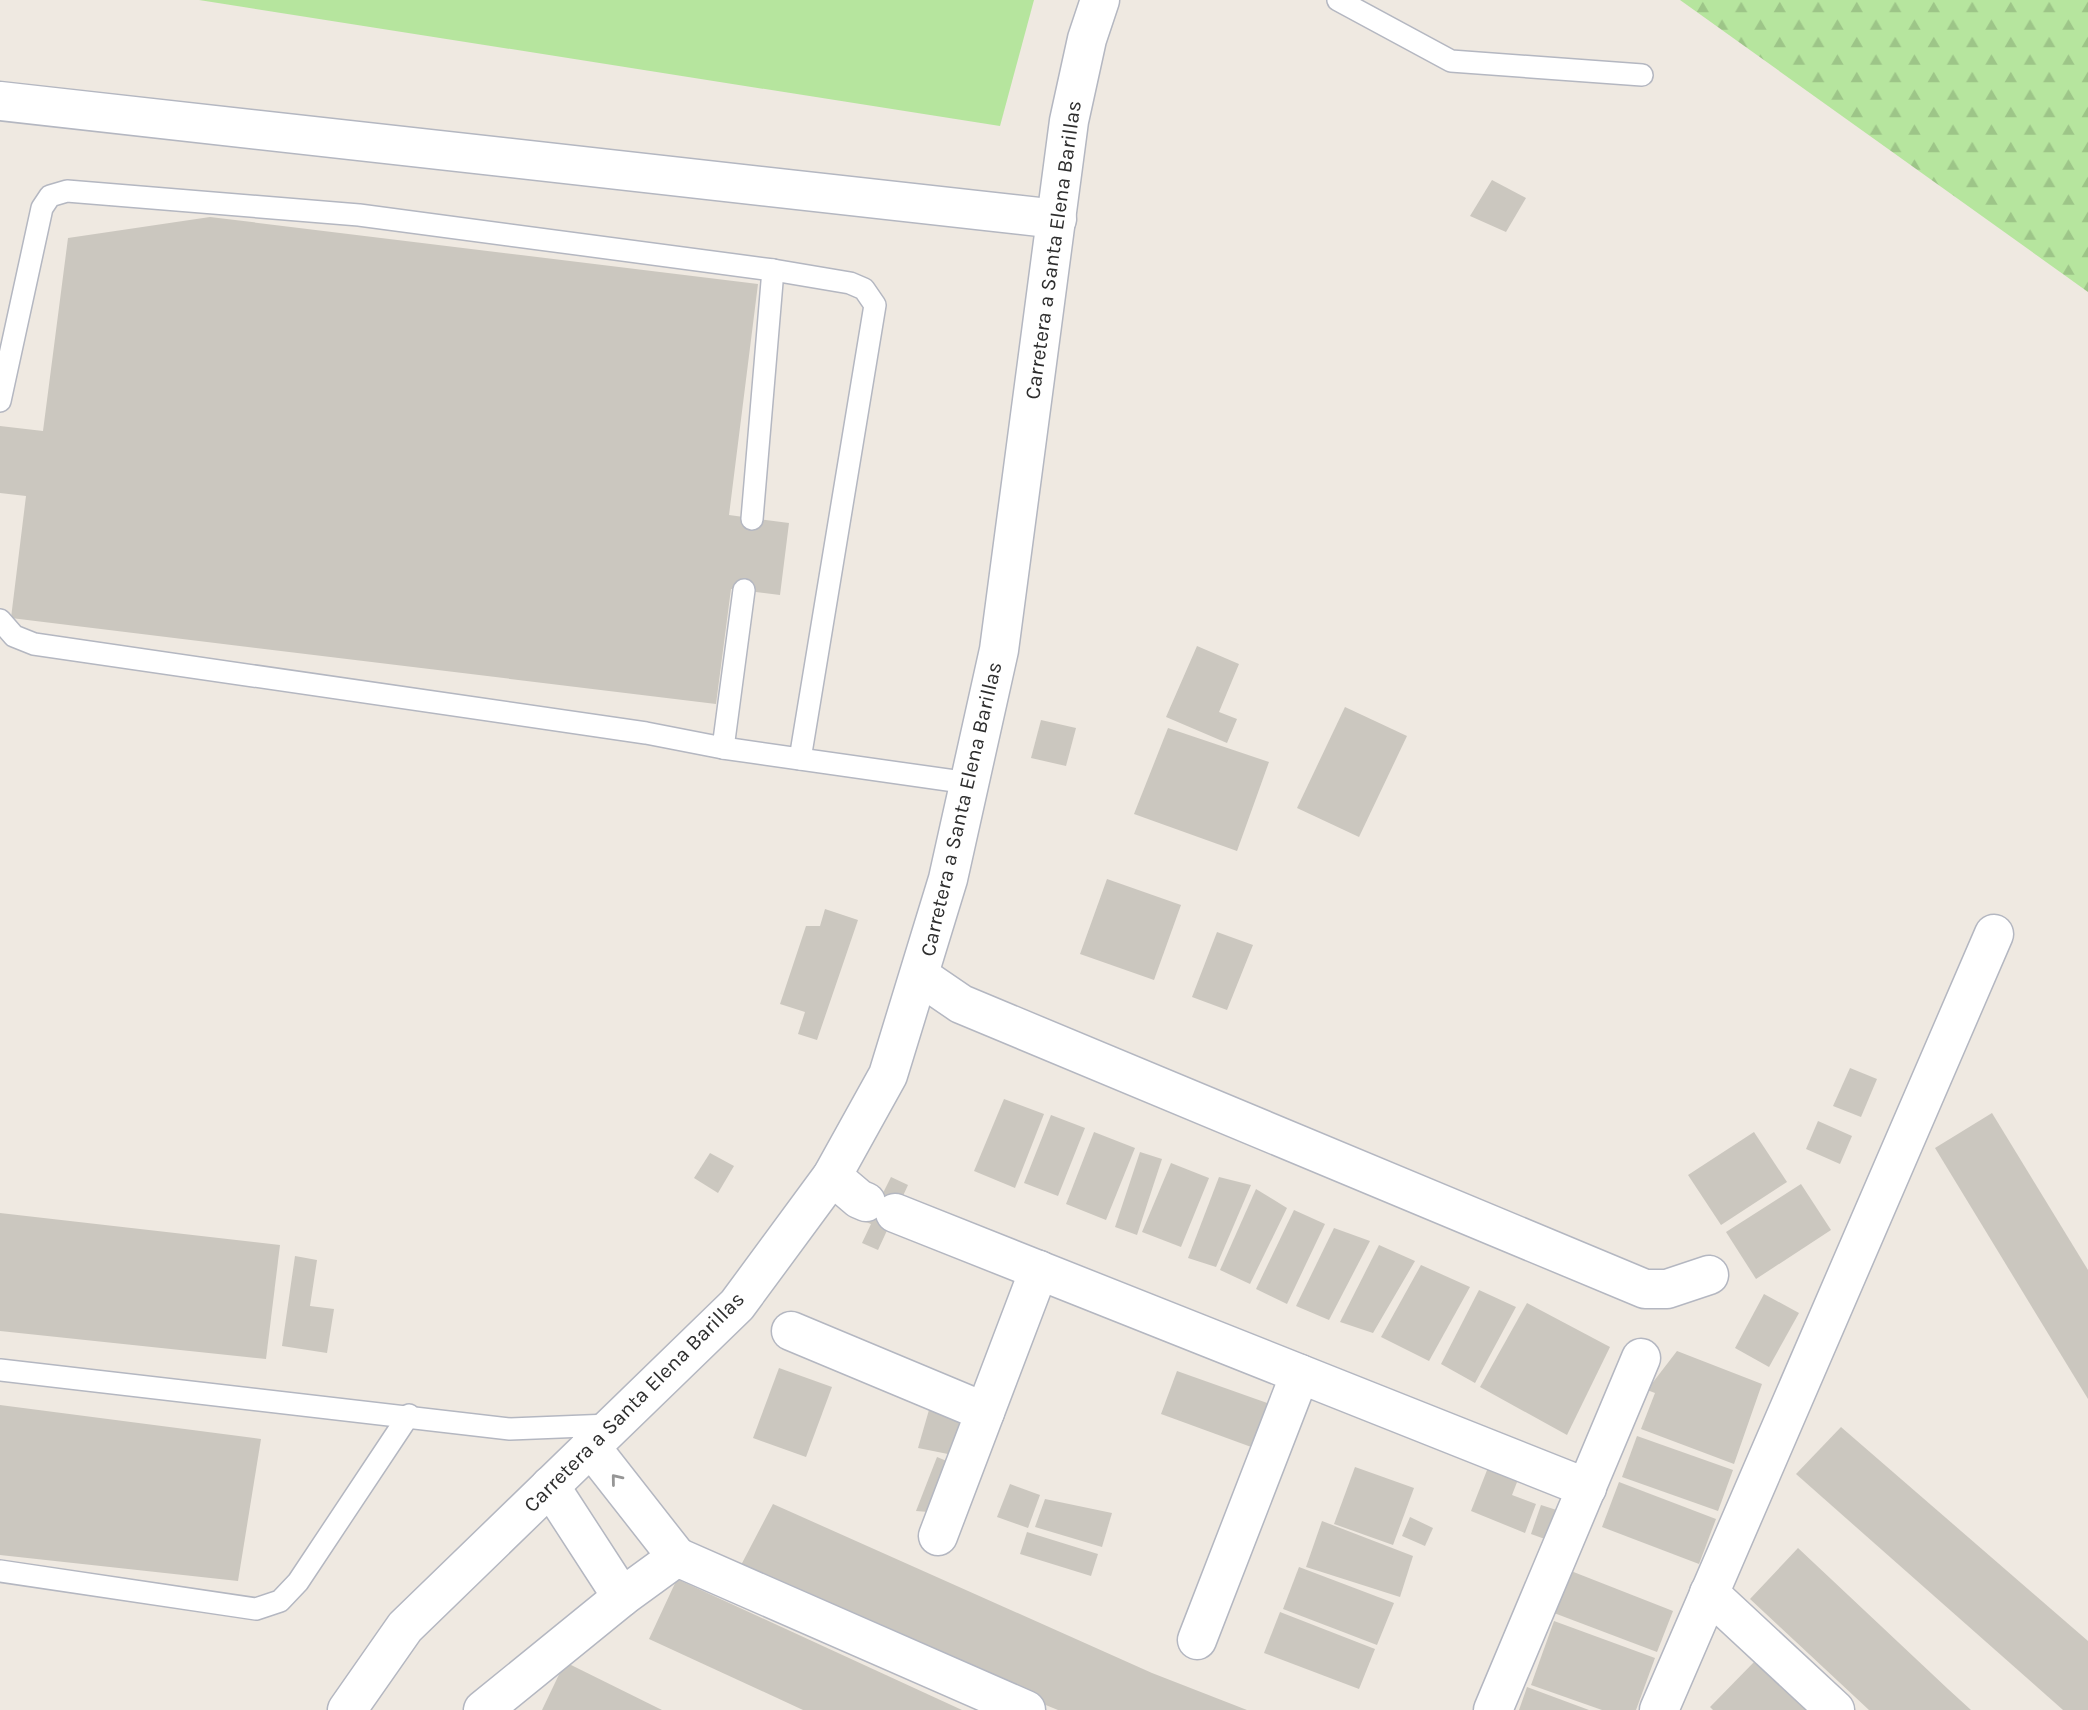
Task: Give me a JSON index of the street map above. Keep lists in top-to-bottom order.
{
  "streets": {
    "street": ["Carretera a Santa Elena Barillas"]
  }
}
